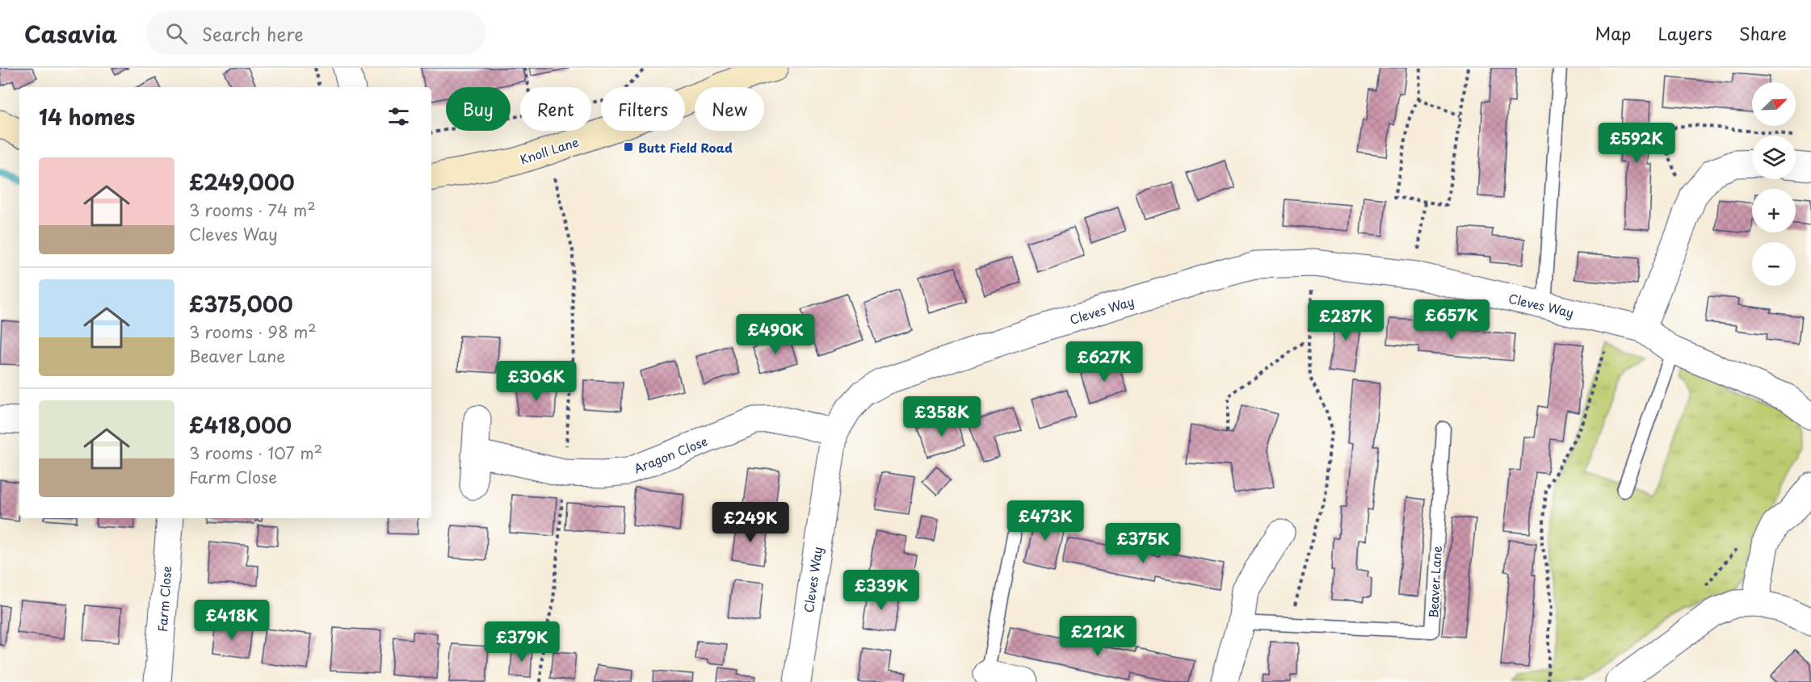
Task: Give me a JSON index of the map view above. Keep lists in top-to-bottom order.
{
  "streets": {
    "street": [
      "Knoll Lane",
      "Cleves Way",
      "Aragon Close",
      "Farm Close"
    ],
    "lane": ["Beaver Lane"]
  },
  "crossings": [
    ["Cleves Way", "Aragon Close"]
  ],
  "places": {
    "transit": ["Butt Field Road"]
  },
  "north": "top right",
  "page": {
    "header": "Casavia",
    "search": "Search here",
    "nav": ["Map", "Layers", "Share"],
    "map_buttons": ["+", "−"],
    "chip": [
      "Buy",
      "Rent",
      "Filters",
      "New"
    ],
    "heading": "14 homes",
    "price": [
      "£592K",
      "£657K",
      "£287K",
      "£490K",
      "£627K",
      "£306K",
      "£358K",
      "£473K",
      "£249K",
      "£375K",
      "£339K",
      "£418K",
      "£212K",
      "£379K"
    ],
    "list": [
      {
        "name": "£249,000",
        "note": "3 rooms · 74 m² · Cleves Way"
      },
      {
        "name": "£375,000",
        "note": "3 rooms · 98 m² · Beaver Lane"
      },
      {
        "name": "£418,000",
        "note": "3 rooms · 107 m² · Farm Close"
      }
    ]
  }
}
